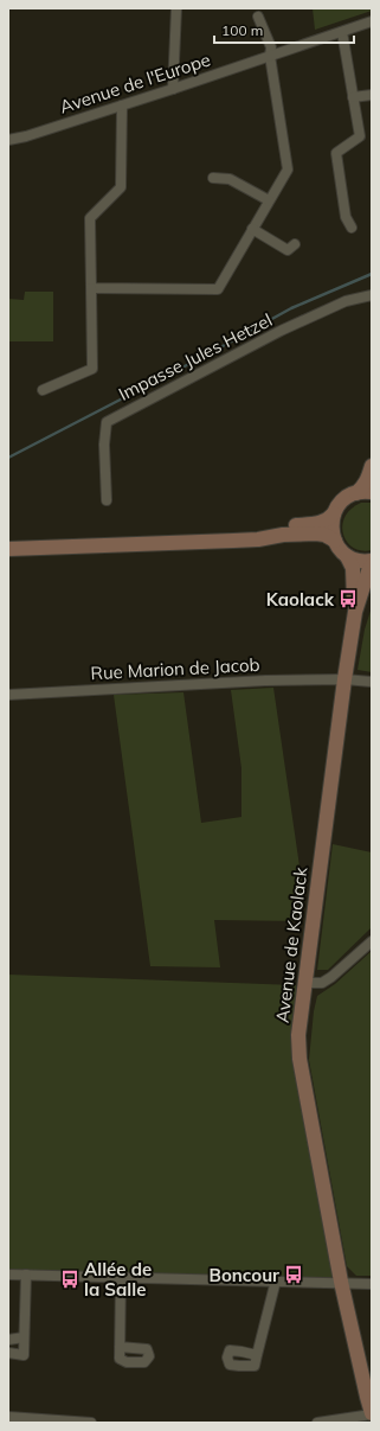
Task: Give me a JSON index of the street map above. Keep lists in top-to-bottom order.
{
  "streets": {
    "main road": ["Avenue de Kaolack"],
    "street": ["Avenue de l'Europe", "Impasse Jules Hetzel", "Rue Marion de Jacob"]
  },
  "crossings": [
    ["Rue Marion de Jacob", "Avenue de Kaolack"]
  ],
  "places": {
    "bus stop": ["Kaolack", "Boncour", "Allée de la Salle"]
  },
  "scale_bar": "100 m"
}
